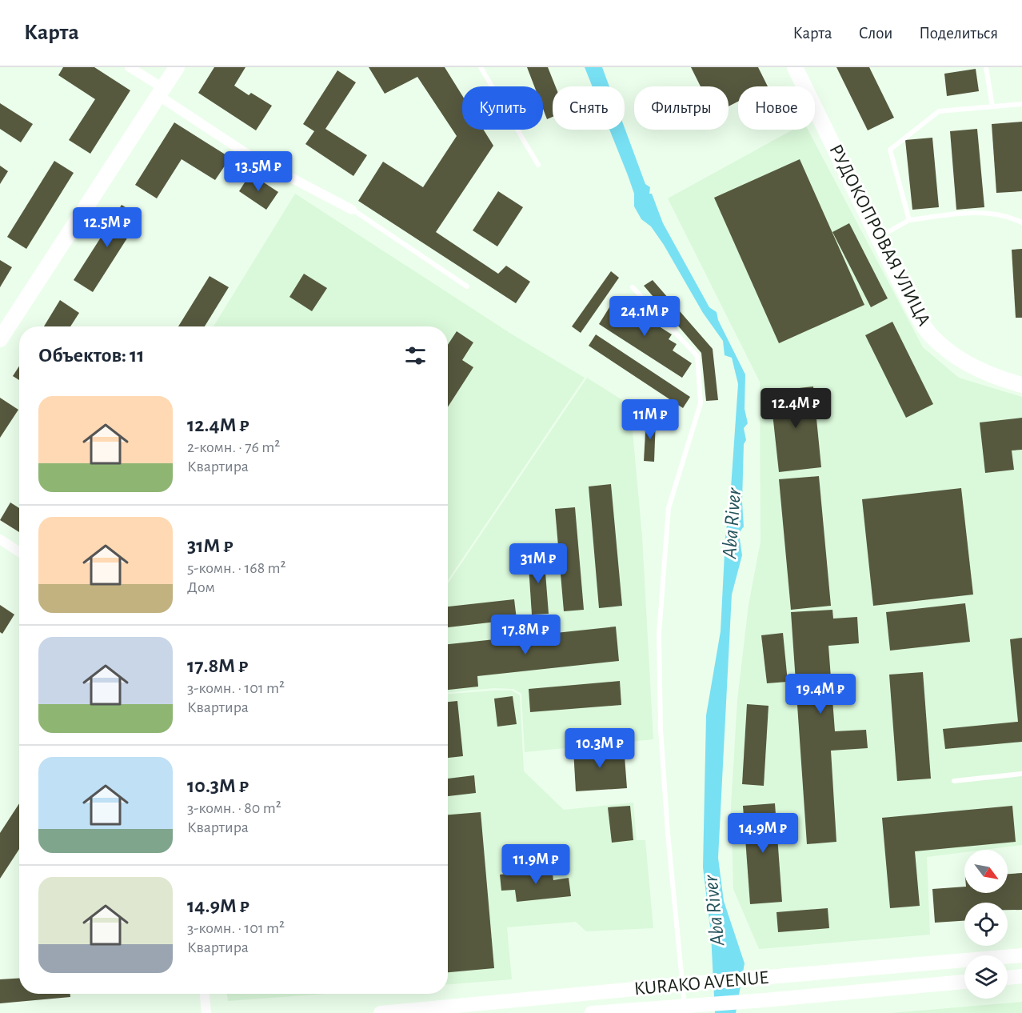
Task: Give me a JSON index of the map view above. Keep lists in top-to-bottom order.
{
  "streets": {
    "main road": ["РУДОКОПРОВАЯ УЛИЦА", "KURAKO AVENUE"]
  },
  "water": ["Aba River"],
  "north": "bottom right",
  "page": {
    "header": "Карта",
    "nav": ["Карта", "Слои", "Поделиться"],
    "chip": [
      "Купить",
      "Снять",
      "Фильтры",
      "Новое"
    ],
    "price": [
      "13.5M ₽",
      "12.5M ₽",
      "24.1M ₽",
      "12.4M ₽",
      "11M ₽",
      "31M ₽",
      "17.8M ₽",
      "19.4M ₽",
      "10.3M ₽",
      "14.9M ₽",
      "11.9M ₽"
    ],
    "heading": "Объектов: 11",
    "list": [
      {
        "name": "12.4M ₽",
        "note": "2-комн. · 76 m² · Квартира"
      },
      {
        "name": "31M ₽",
        "note": "5-комн. · 168 m² · Дом"
      },
      {
        "name": "17.8M ₽",
        "note": "3-комн. · 101 m² · Квартира"
      },
      {
        "name": "10.3M ₽",
        "note": "3-комн. · 80 m² · Квартира"
      },
      {
        "name": "14.9M ₽",
        "note": "3-комн. · 101 m² · Квартира"
      }
    ]
  }
}
